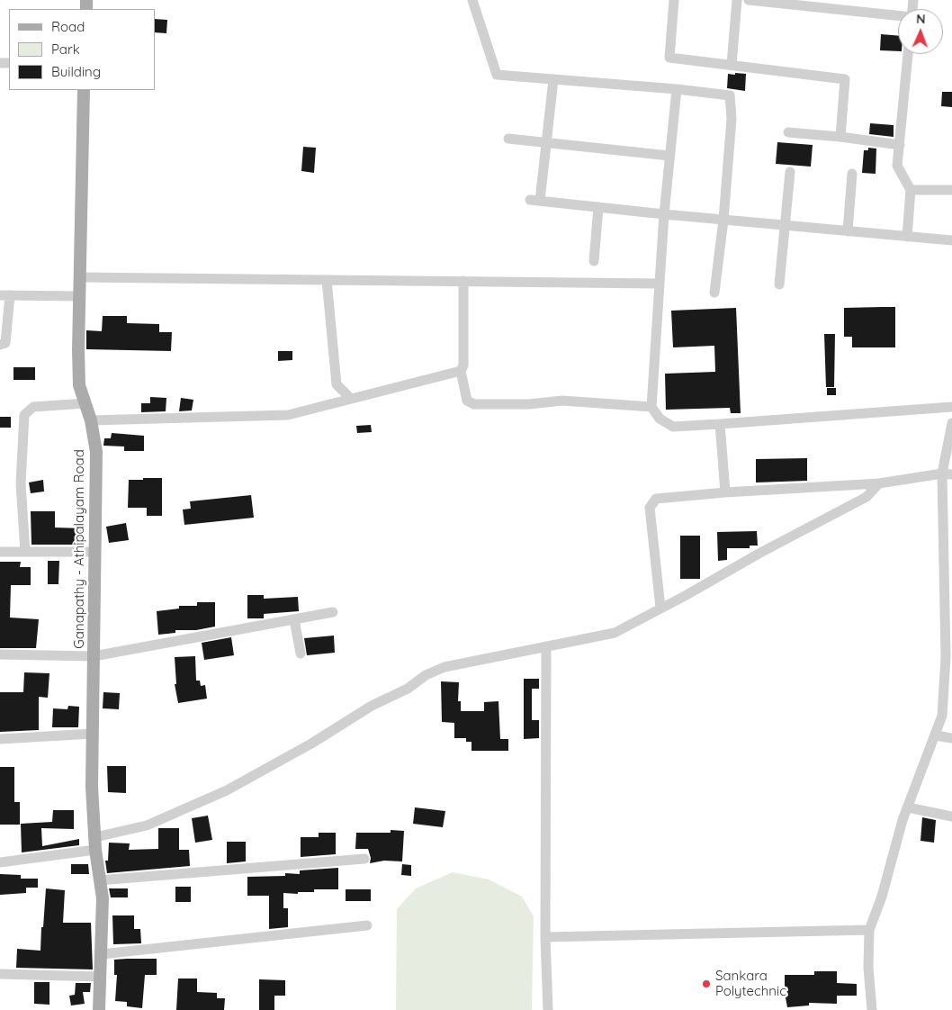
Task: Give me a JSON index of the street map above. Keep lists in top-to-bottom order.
{
  "streets": {
    "main road": ["Ganapathy - Athipalayam Road"]
  },
  "places": ["Sankara Polytechnic"],
  "legend": ["Road", "Park", "Building"],
  "north": "top"
}
